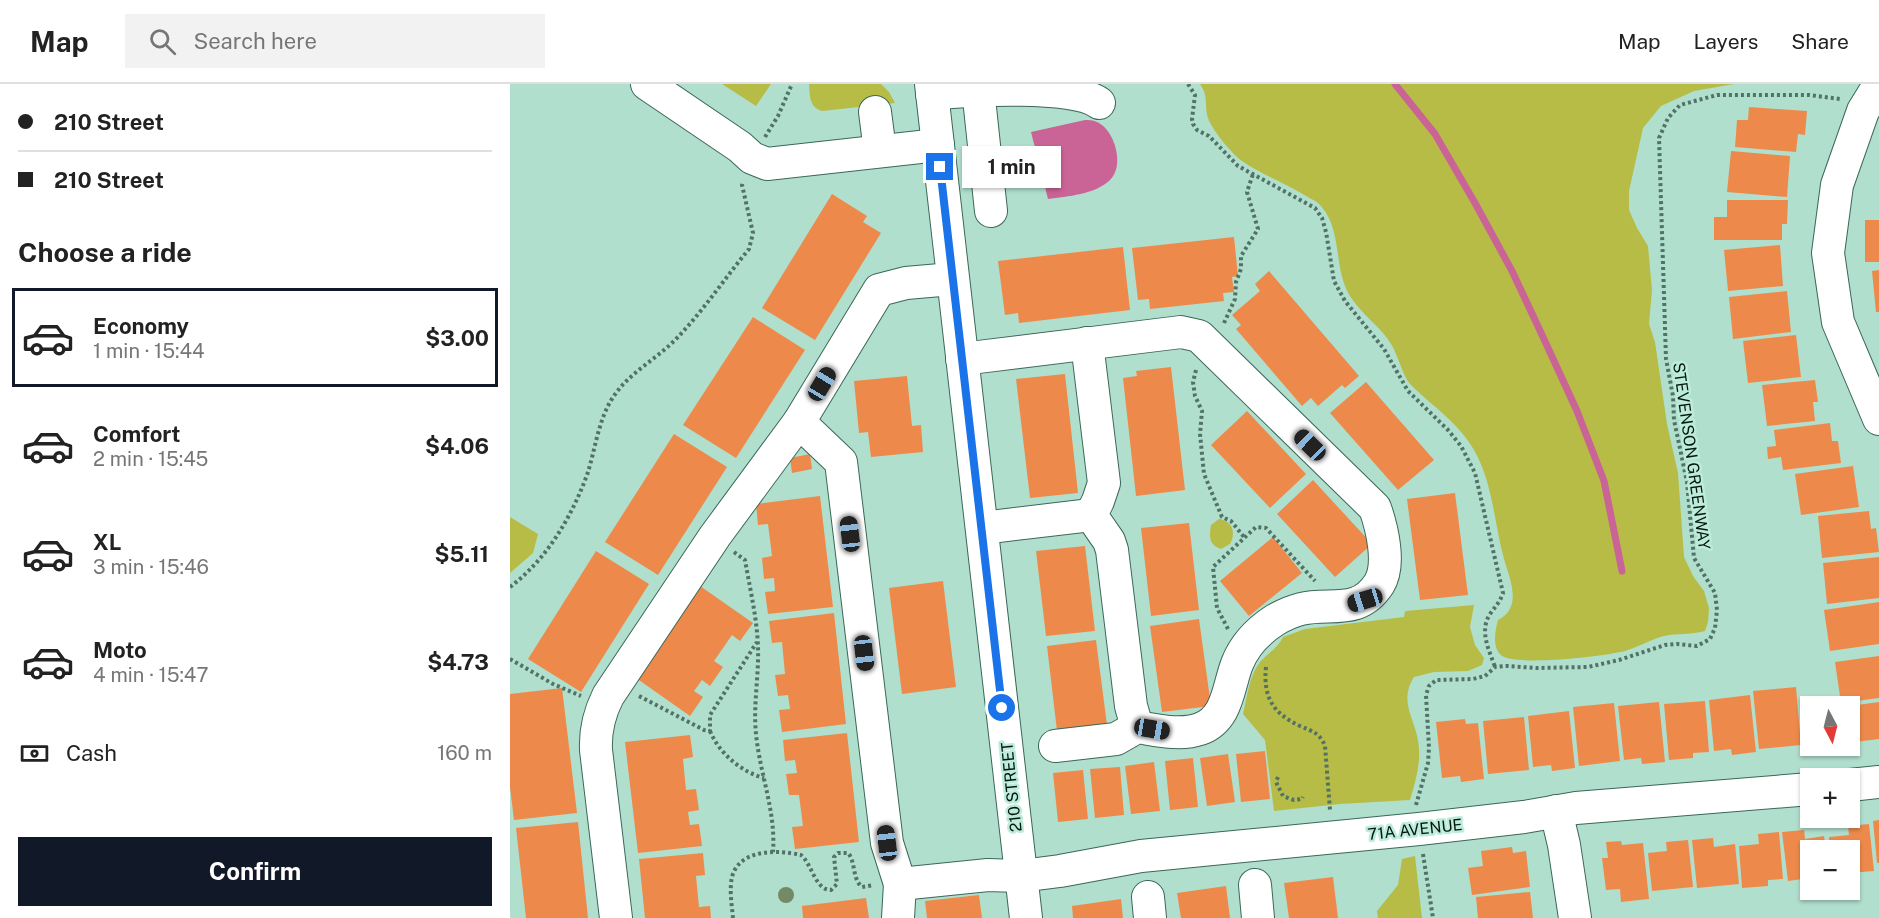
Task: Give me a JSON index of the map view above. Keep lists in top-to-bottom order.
{
  "streets": {
    "street": ["210 STREET", "71A AVENUE"],
    "path": ["STEVENSON GREENWAY"]
  },
  "crossings": [
    ["STEVENSON GREENWAY", "71A AVENUE"],
    ["210 STREET", "71A AVENUE"]
  ],
  "north": "bottom",
  "page": {
    "header": "Map",
    "search": "Search here",
    "nav": ["Map", "Layers", "Share"],
    "banner": ["210 Street", "210 Street"],
    "bubble": "1 min",
    "heading": "Choose a ride",
    "list": [
      {
        "name": "Economy",
        "note": "1 min · 15:44",
        "value": "$3.00"
      },
      {
        "name": "Comfort",
        "note": "2 min · 15:45",
        "value": "$4.06"
      },
      {
        "name": "XL",
        "note": "3 min · 15:46",
        "value": "$5.11"
      },
      {
        "name": "Moto",
        "note": "4 min · 15:47",
        "value": "$4.73"
      }
    ],
    "map_buttons": ["+", "−"],
    "pay": ["Cash", "160 m"],
    "buttons": "Confirm"
  }
}
